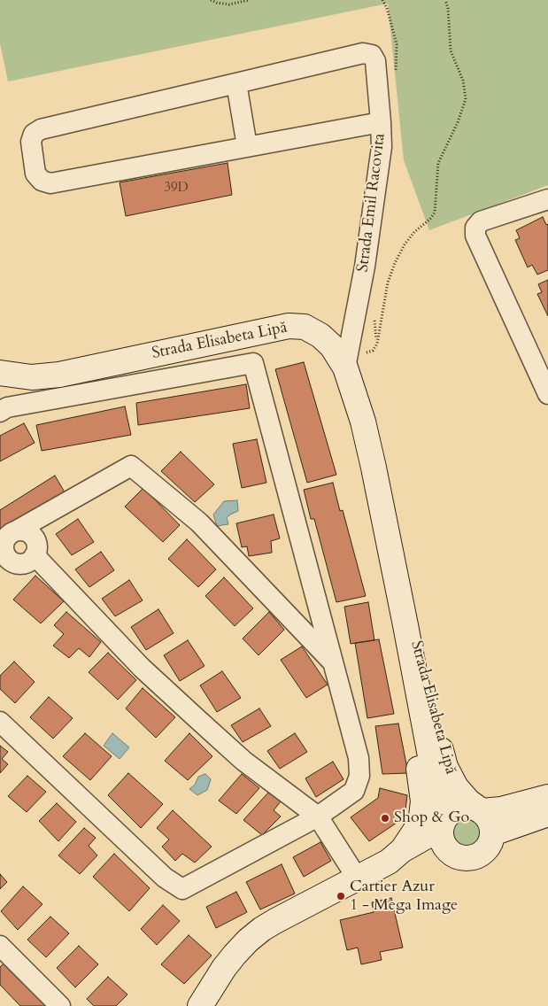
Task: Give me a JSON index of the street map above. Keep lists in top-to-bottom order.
{
  "streets": {
    "street": ["Strada Emil Racovita", "Strada Elisabeta Lipă"]
  },
  "crossings": [
    ["Strada Emil Racovita", "Strada Elisabeta Lipă"]
  ],
  "places": ["Shop & Go", "Cartier Azur 1 - Mega Image"],
  "house_numbers": ["39D"]
}
